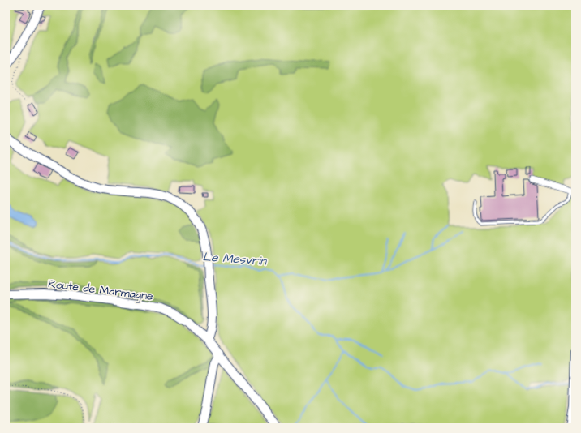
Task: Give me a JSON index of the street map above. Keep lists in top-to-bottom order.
{
  "streets": {
    "main road": ["Route de Marmagne"]
  },
  "water": ["Le Mesvrin"]
}
